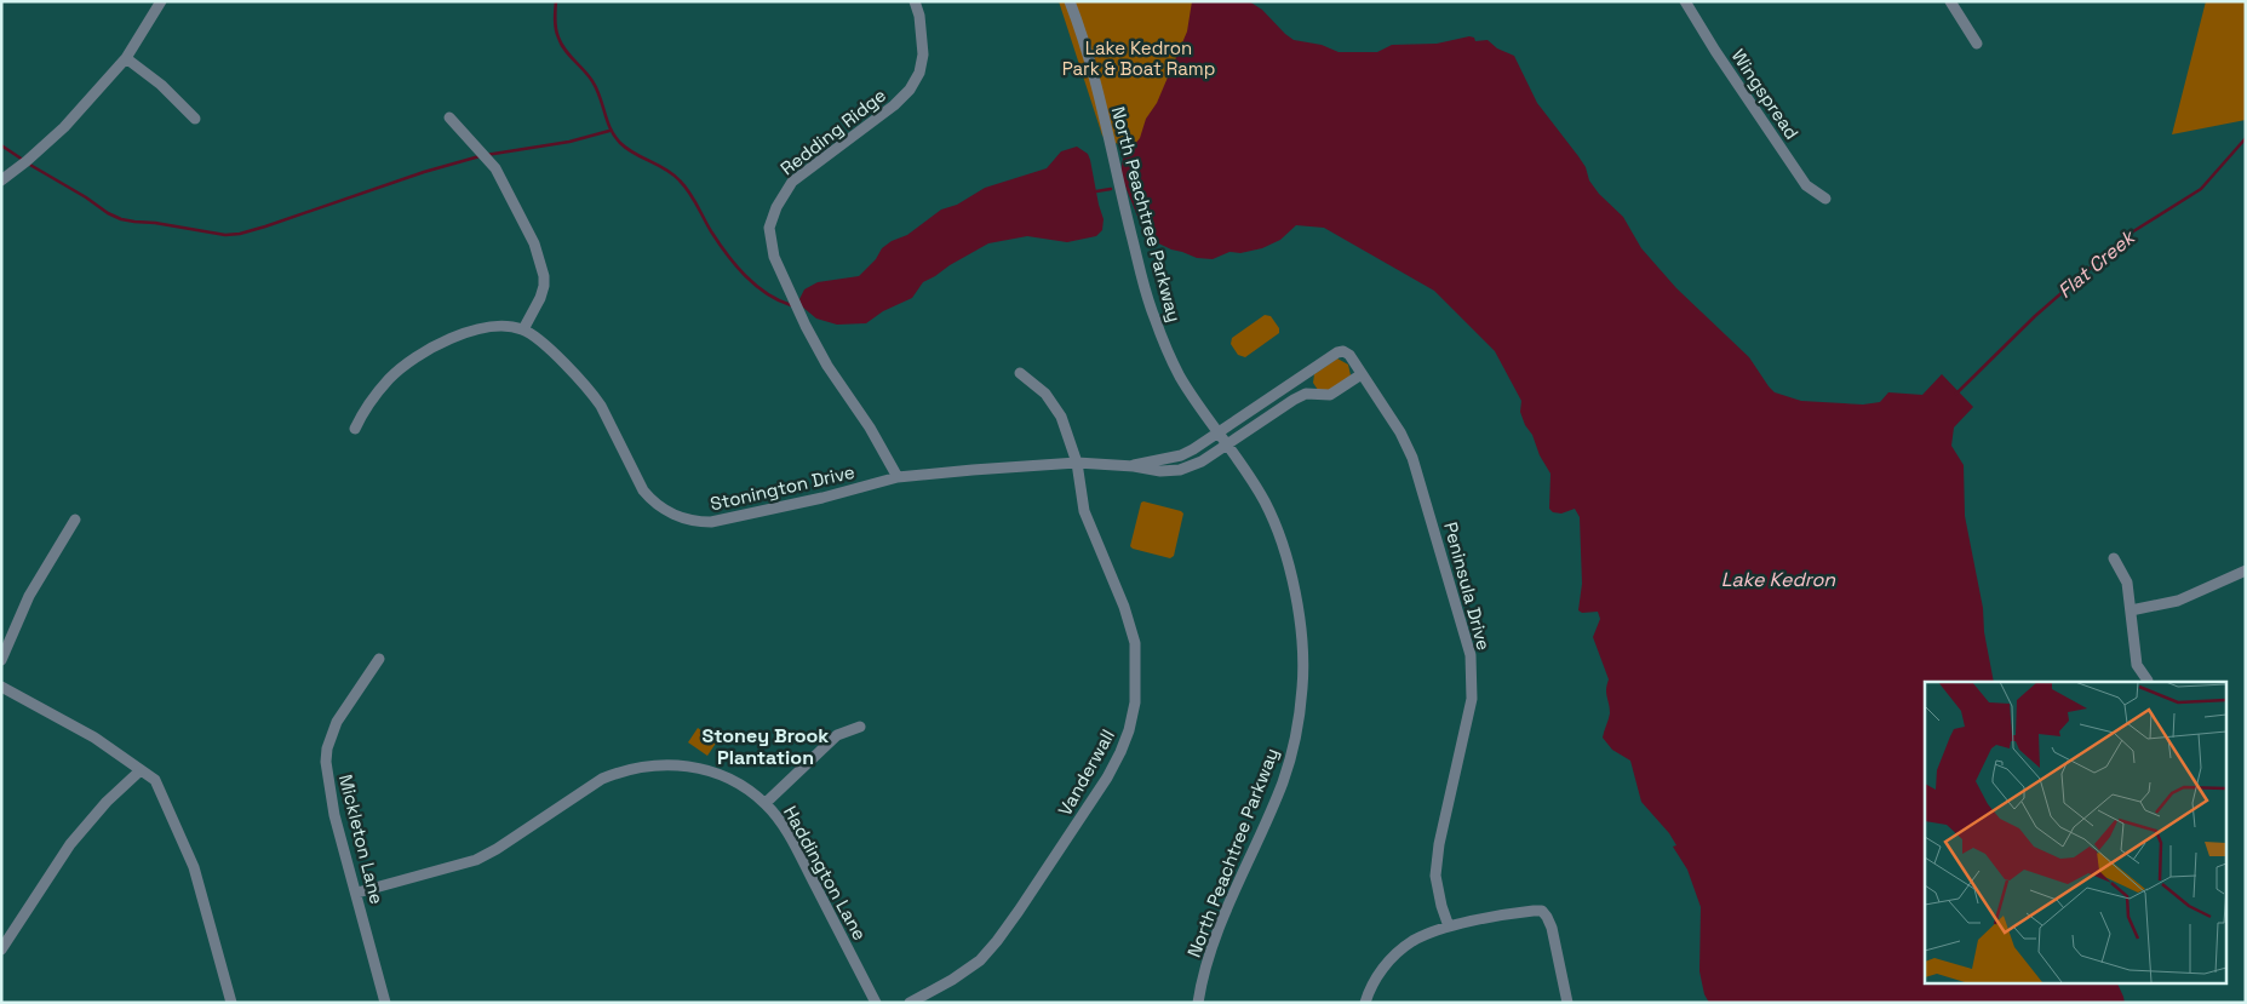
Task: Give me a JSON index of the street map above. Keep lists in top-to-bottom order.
{
  "streets": {
    "street": [
      "Wingspread",
      "Redding Ridge",
      "North Peachtree Parkway",
      "Stonington Drive",
      "Peninsula Drive",
      "Vanderwall",
      "Mickleton Lane",
      "Haddington Lane"
    ]
  },
  "crossings": [
    ["Redding Ridge", "Stonington Drive"],
    ["North Peachtree Parkway", "Stonington Drive"],
    ["North Peachtree Parkway", "Peninsula Drive"],
    ["Stonington Drive", "Peninsula Drive"],
    ["Stonington Drive", "Vanderwall"],
    ["Mickleton Lane", "Haddington Lane"]
  ],
  "districts": ["Stoney Brook Plantation"],
  "water": ["Flat Creek", "Lake Kedron"],
  "parks": ["Lake Kedron Park & Boat Ramp"]
}
